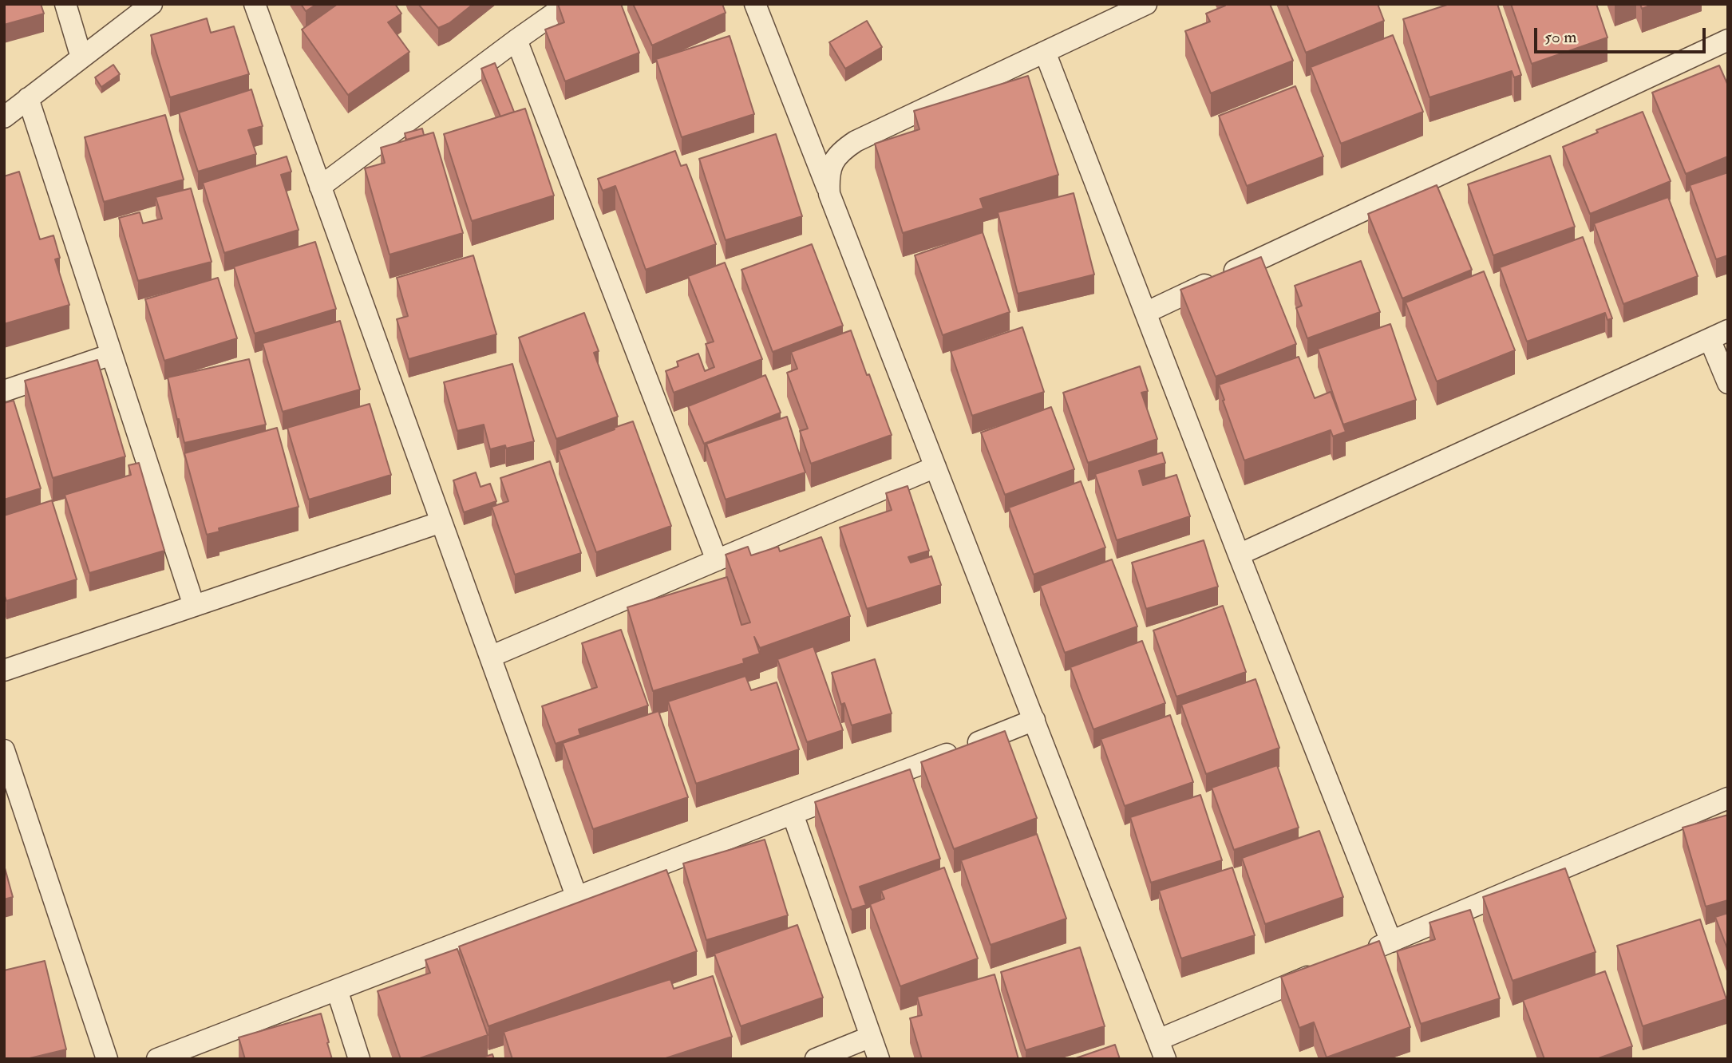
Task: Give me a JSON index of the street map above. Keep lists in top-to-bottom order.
{
  "scale_bar": "50 m"
}
